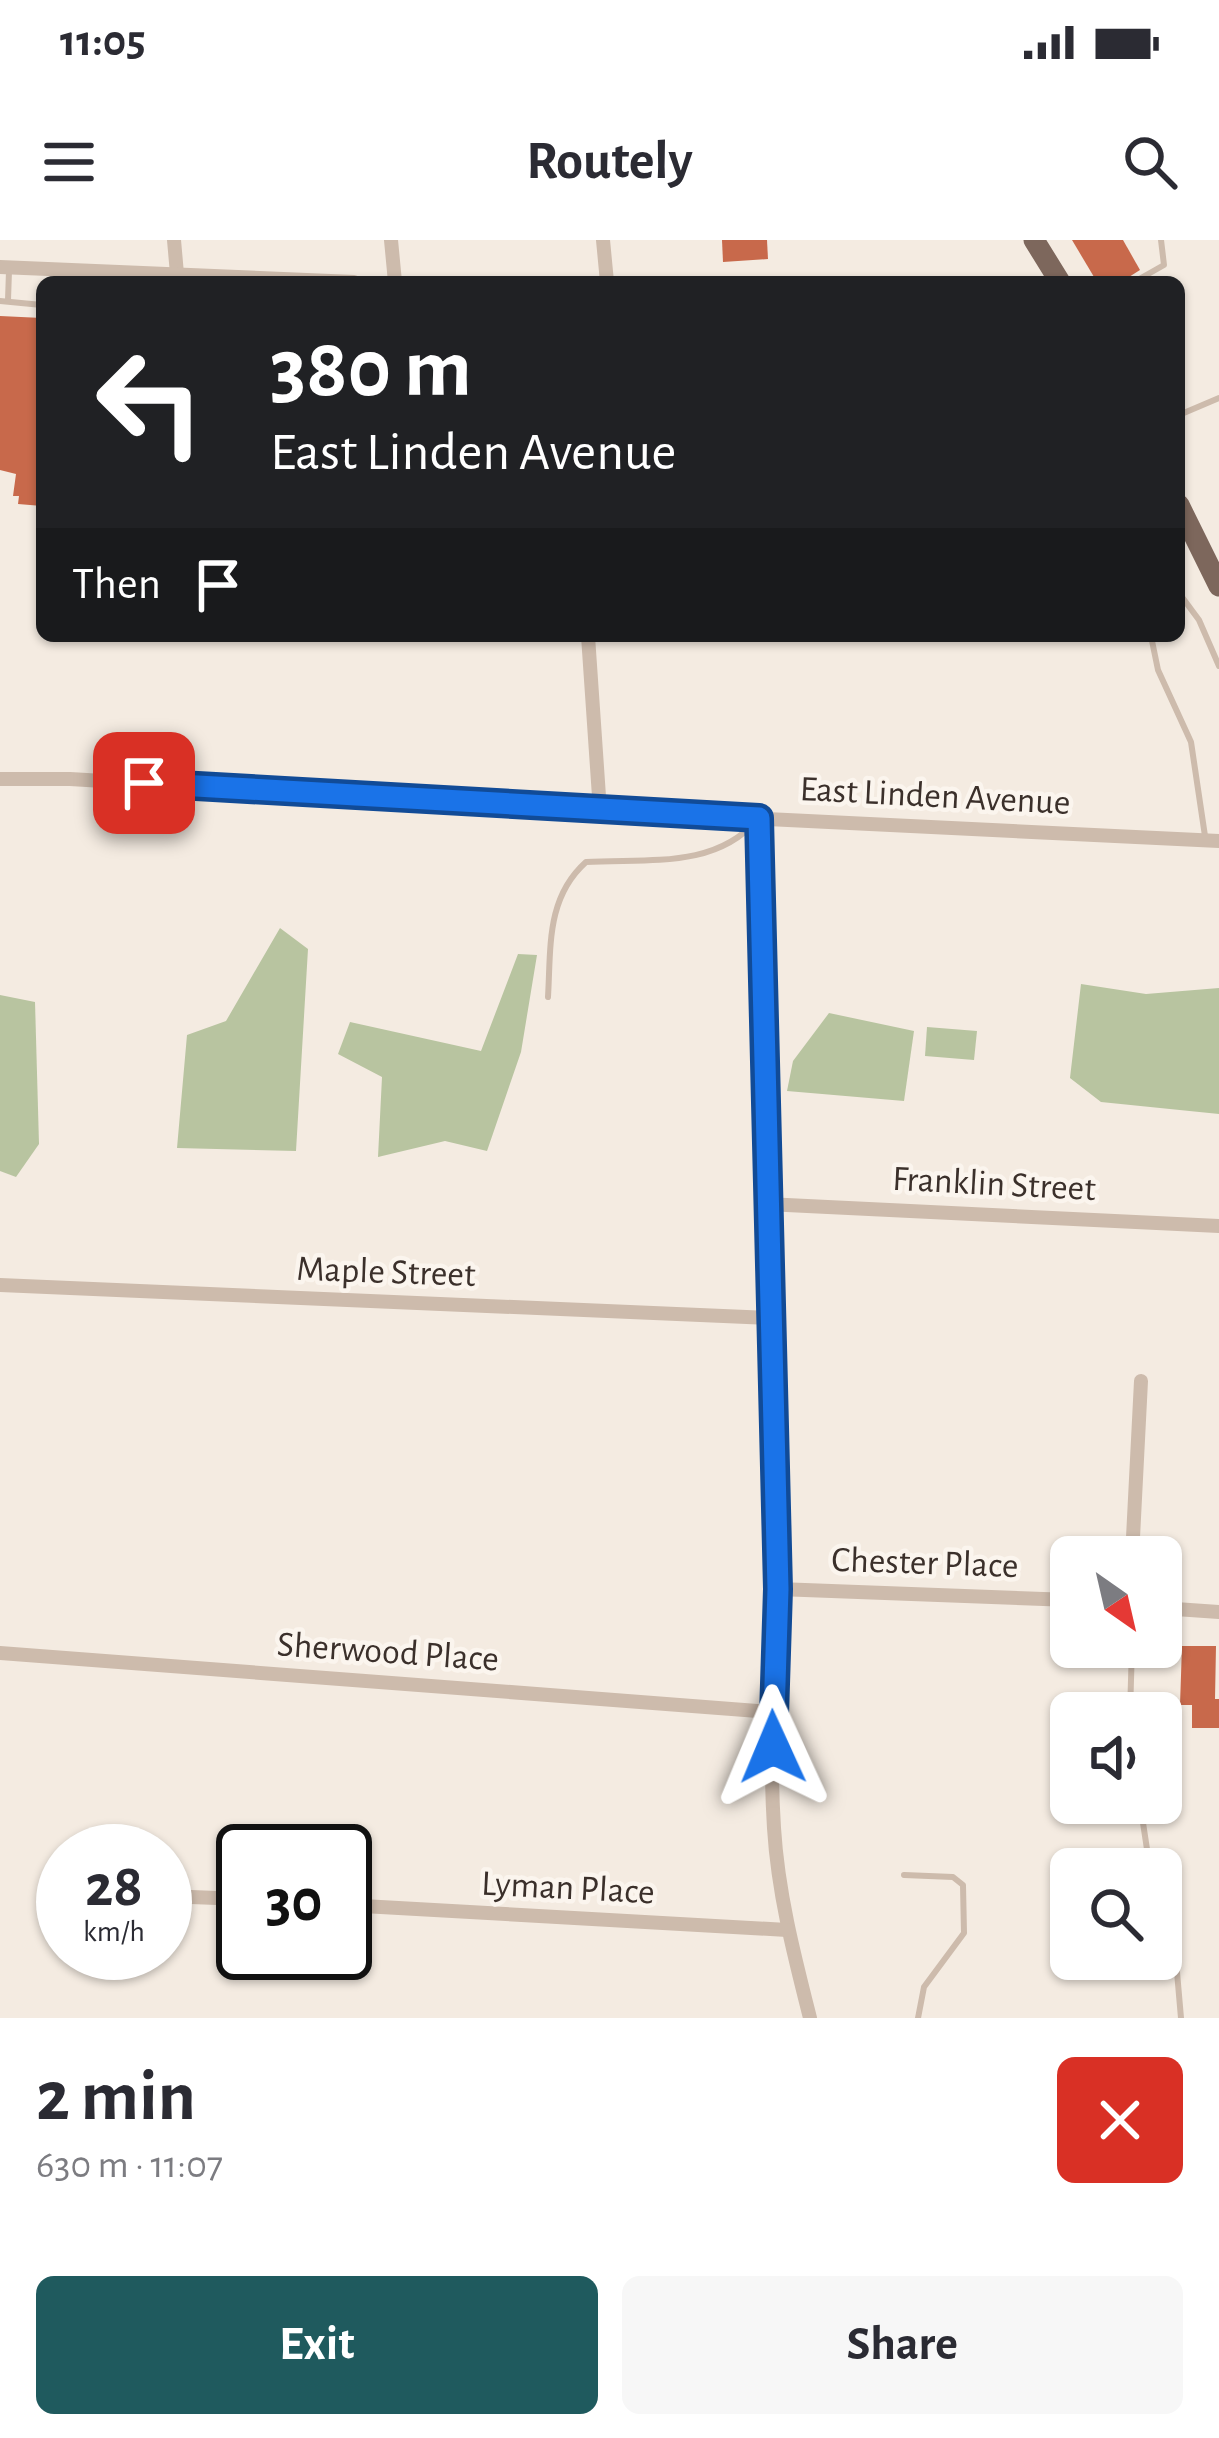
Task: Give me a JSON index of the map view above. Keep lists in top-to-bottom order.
{
  "streets": {
    "street": [
      "East Linden Avenue",
      "Franklin Street",
      "Maple Street",
      "Chester Place",
      "Sherwood Place",
      "Lyman Place"
    ]
  },
  "north": "bottom right",
  "page": {
    "status": "11:05",
    "header": "Routely",
    "turn": ["380 m", "East Linden Avenue"],
    "then": "Then",
    "speed": "28 km/h",
    "limit": "30",
    "heading": ["2 min", "630 m · 11:07"],
    "buttons": ["Exit", "Share"]
  }
}
